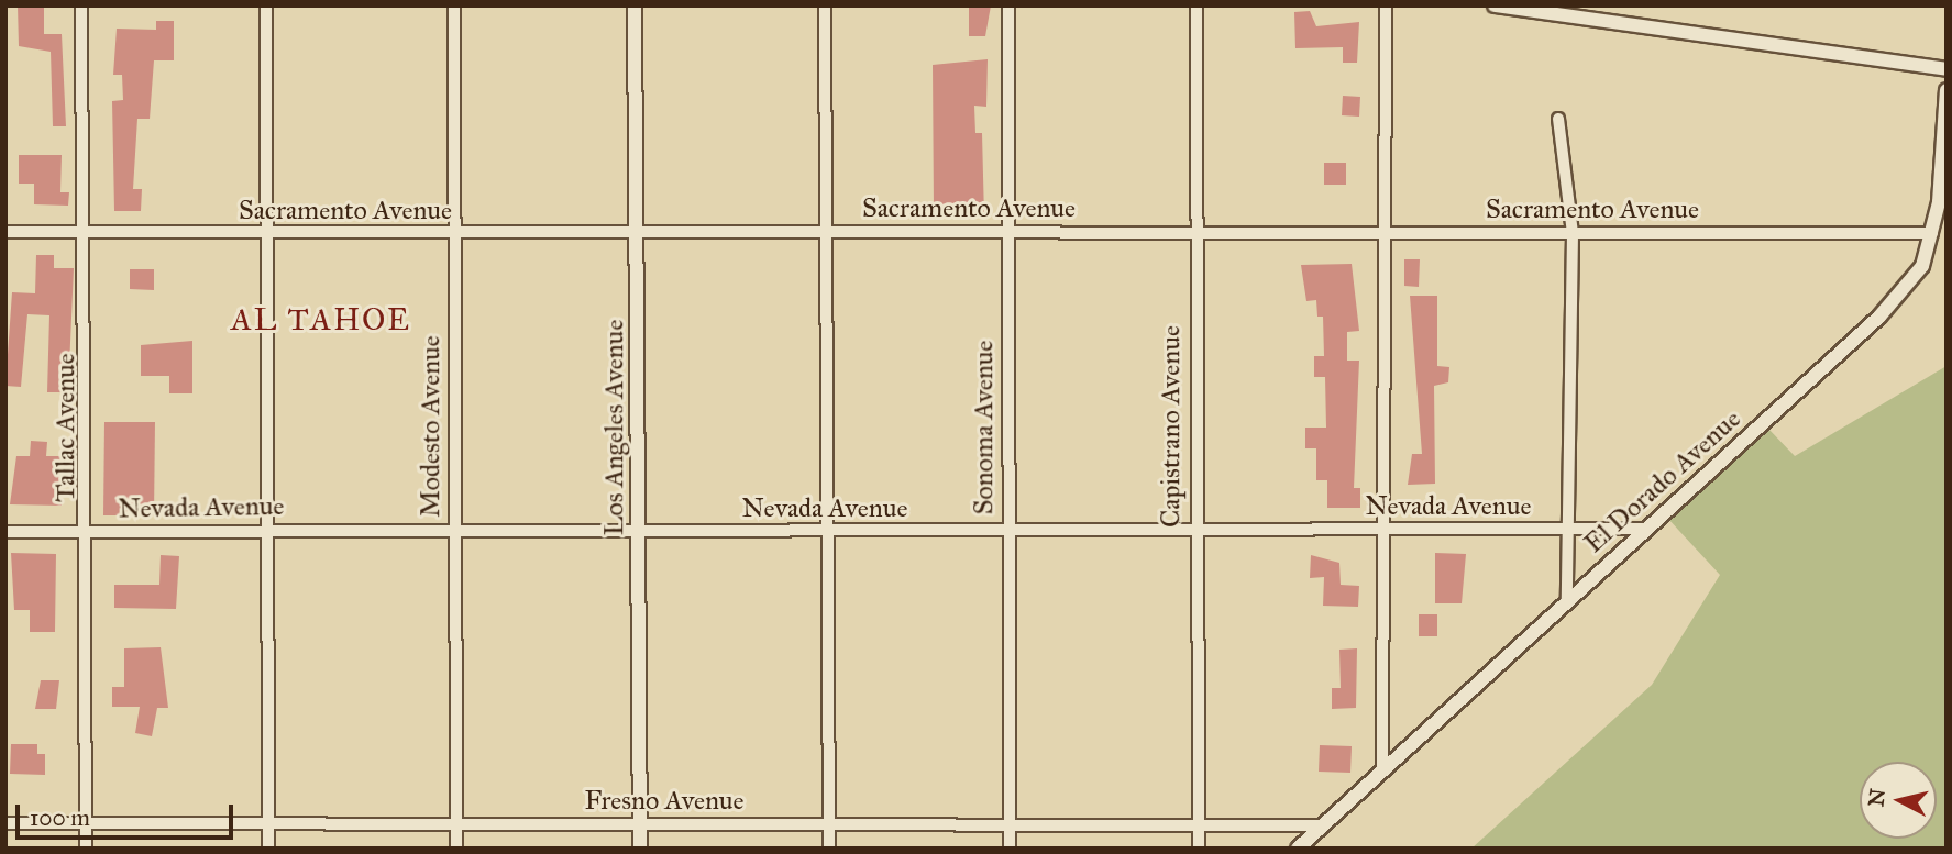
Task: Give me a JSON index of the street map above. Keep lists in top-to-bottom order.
{
  "streets": {
    "street": [
      "Sacramento Avenue",
      "Modesto Avenue",
      "Capistrano Avenue",
      "Tallac Avenue",
      "Los Angeles Avenue",
      "Sonoma Avenue",
      "El Dorado Avenue",
      "Nevada Avenue",
      "Fresno Avenue"
    ]
  },
  "crossings": [
    ["Sacramento Avenue", "Modesto Avenue"],
    ["Sacramento Avenue", "Capistrano Avenue"],
    ["Sacramento Avenue", "Tallac Avenue"],
    ["Sacramento Avenue", "Los Angeles Avenue"],
    ["Sacramento Avenue", "Sonoma Avenue"],
    ["Sacramento Avenue", "El Dorado Avenue"],
    ["Modesto Avenue", "Nevada Avenue"],
    ["Modesto Avenue", "Fresno Avenue"],
    ["Capistrano Avenue", "Nevada Avenue"],
    ["Capistrano Avenue", "Fresno Avenue"],
    ["Tallac Avenue", "Nevada Avenue"],
    ["Tallac Avenue", "Fresno Avenue"],
    ["Los Angeles Avenue", "Nevada Avenue"],
    ["Los Angeles Avenue", "Fresno Avenue"],
    ["Sonoma Avenue", "Nevada Avenue"],
    ["Sonoma Avenue", "Fresno Avenue"],
    ["El Dorado Avenue", "Nevada Avenue"],
    ["El Dorado Avenue", "Fresno Avenue"]
  ],
  "districts": ["AL TAHOE"],
  "scale_bar": "100 m",
  "north": "left"
}
